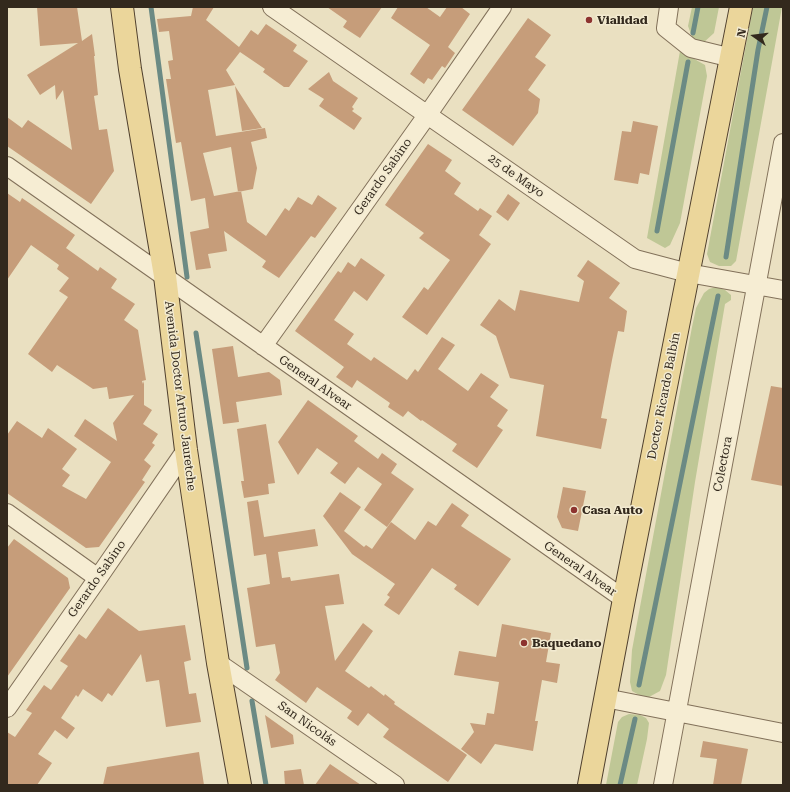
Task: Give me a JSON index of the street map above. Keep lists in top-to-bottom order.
{
  "streets": {
    "main road": ["Avenida Doctor Arturo Jauretche", "Doctor Ricardo Balbín"],
    "street": [
      "25 de Mayo",
      "Gerardo Sabino",
      "General Alvear",
      "Colectora",
      "San Nicolás"
    ]
  },
  "crossings": [
    ["25 de Mayo", "Gerardo Sabino"],
    ["25 de Mayo", "Doctor Ricardo Balbín"],
    ["25 de Mayo", "Colectora"],
    ["Gerardo Sabino", "General Alvear"],
    ["Gerardo Sabino", "Avenida Doctor Arturo Jauretche"],
    ["General Alvear", "Avenida Doctor Arturo Jauretche"],
    ["General Alvear", "Doctor Ricardo Balbín"],
    ["Avenida Doctor Arturo Jauretche", "San Nicolás"]
  ],
  "places": ["Vialidad", "Casa Auto", "Baquedano"],
  "north": "left"
}
